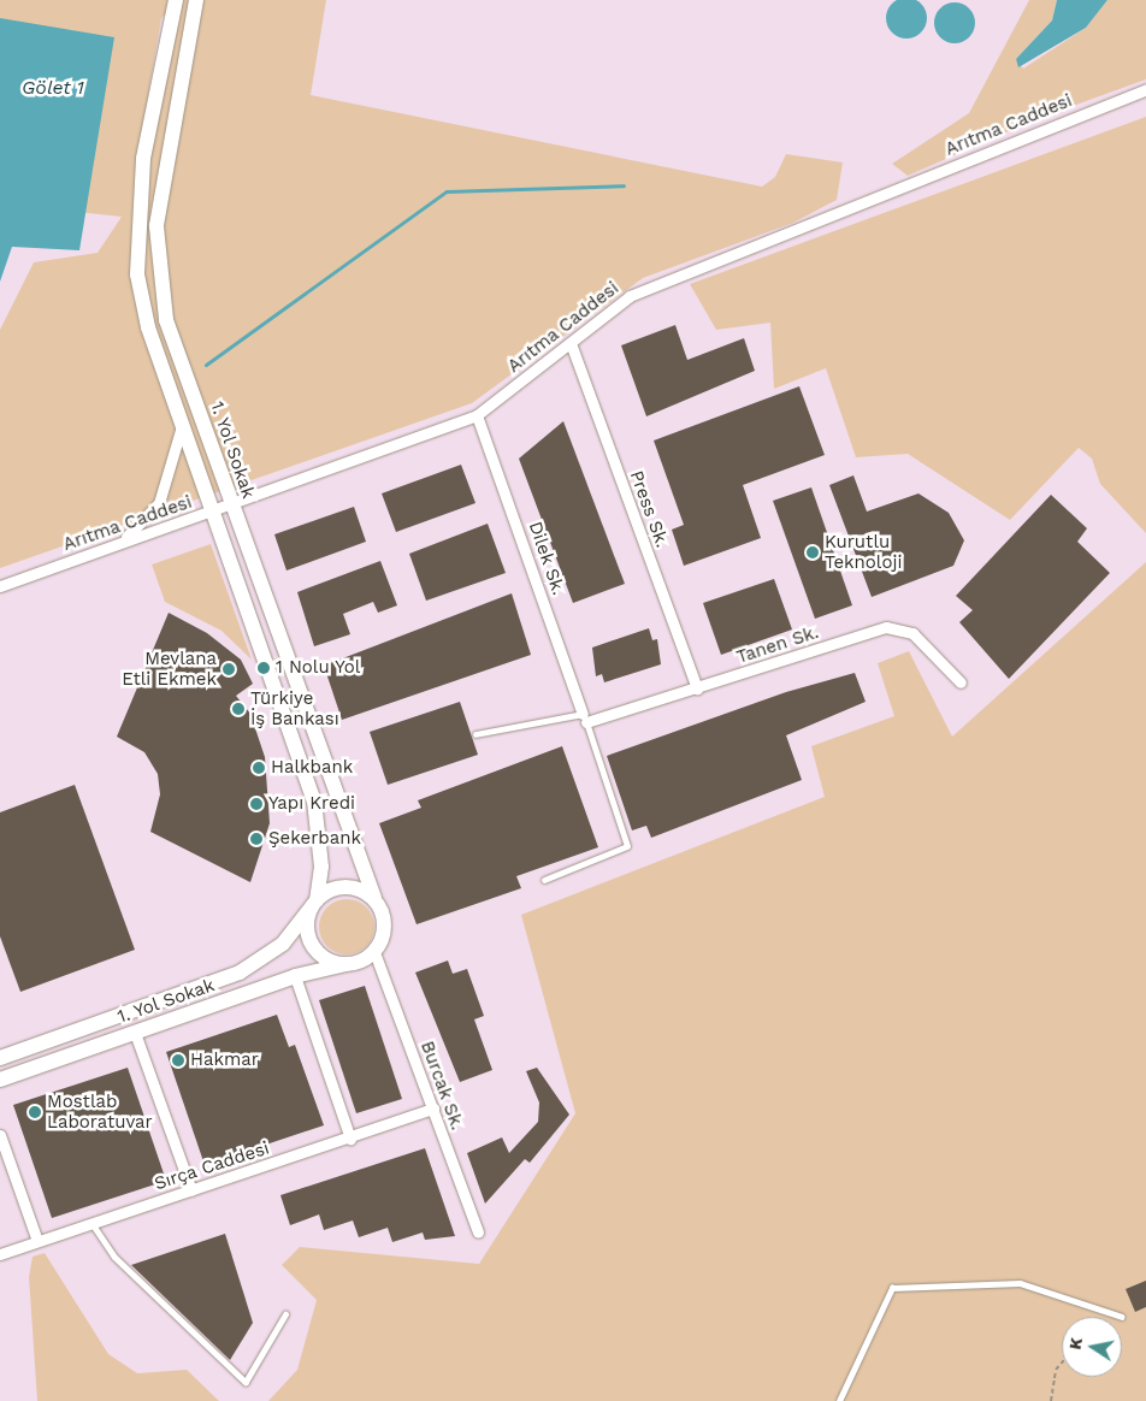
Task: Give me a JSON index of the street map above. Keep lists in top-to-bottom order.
{
  "streets": {
    "main road": ["1. Yol Sokak"],
    "street": [
      "Arıtma Caddesi",
      "Press Sk.",
      "Dilek Sk.",
      "Tanen Sk.",
      "Burcak Sk.",
      "Sırça Caddesi"
    ]
  },
  "crossings": [
    ["Arıtma Caddesi", "1. Yol Sokak"],
    ["Arıtma Caddesi", "Press Sk."],
    ["Arıtma Caddesi", "Dilek Sk."],
    ["1. Yol Sokak", "Burcak Sk."],
    ["Press Sk.", "Tanen Sk."],
    ["Dilek Sk.", "Tanen Sk."],
    ["Burcak Sk.", "Sırça Caddesi"]
  ],
  "water": ["Gölet 1"],
  "places": [
    "Kurutlu Teknoloji",
    "1 Nolu Yol",
    "Mevlana Etli Ekmek",
    "Türkiye İş Bankası",
    "Halkbank",
    "Yapı Kredi",
    "Şekerbank",
    "Hakmar",
    "Mostlab Laboratuvar"
  ],
  "north": "left"
}
